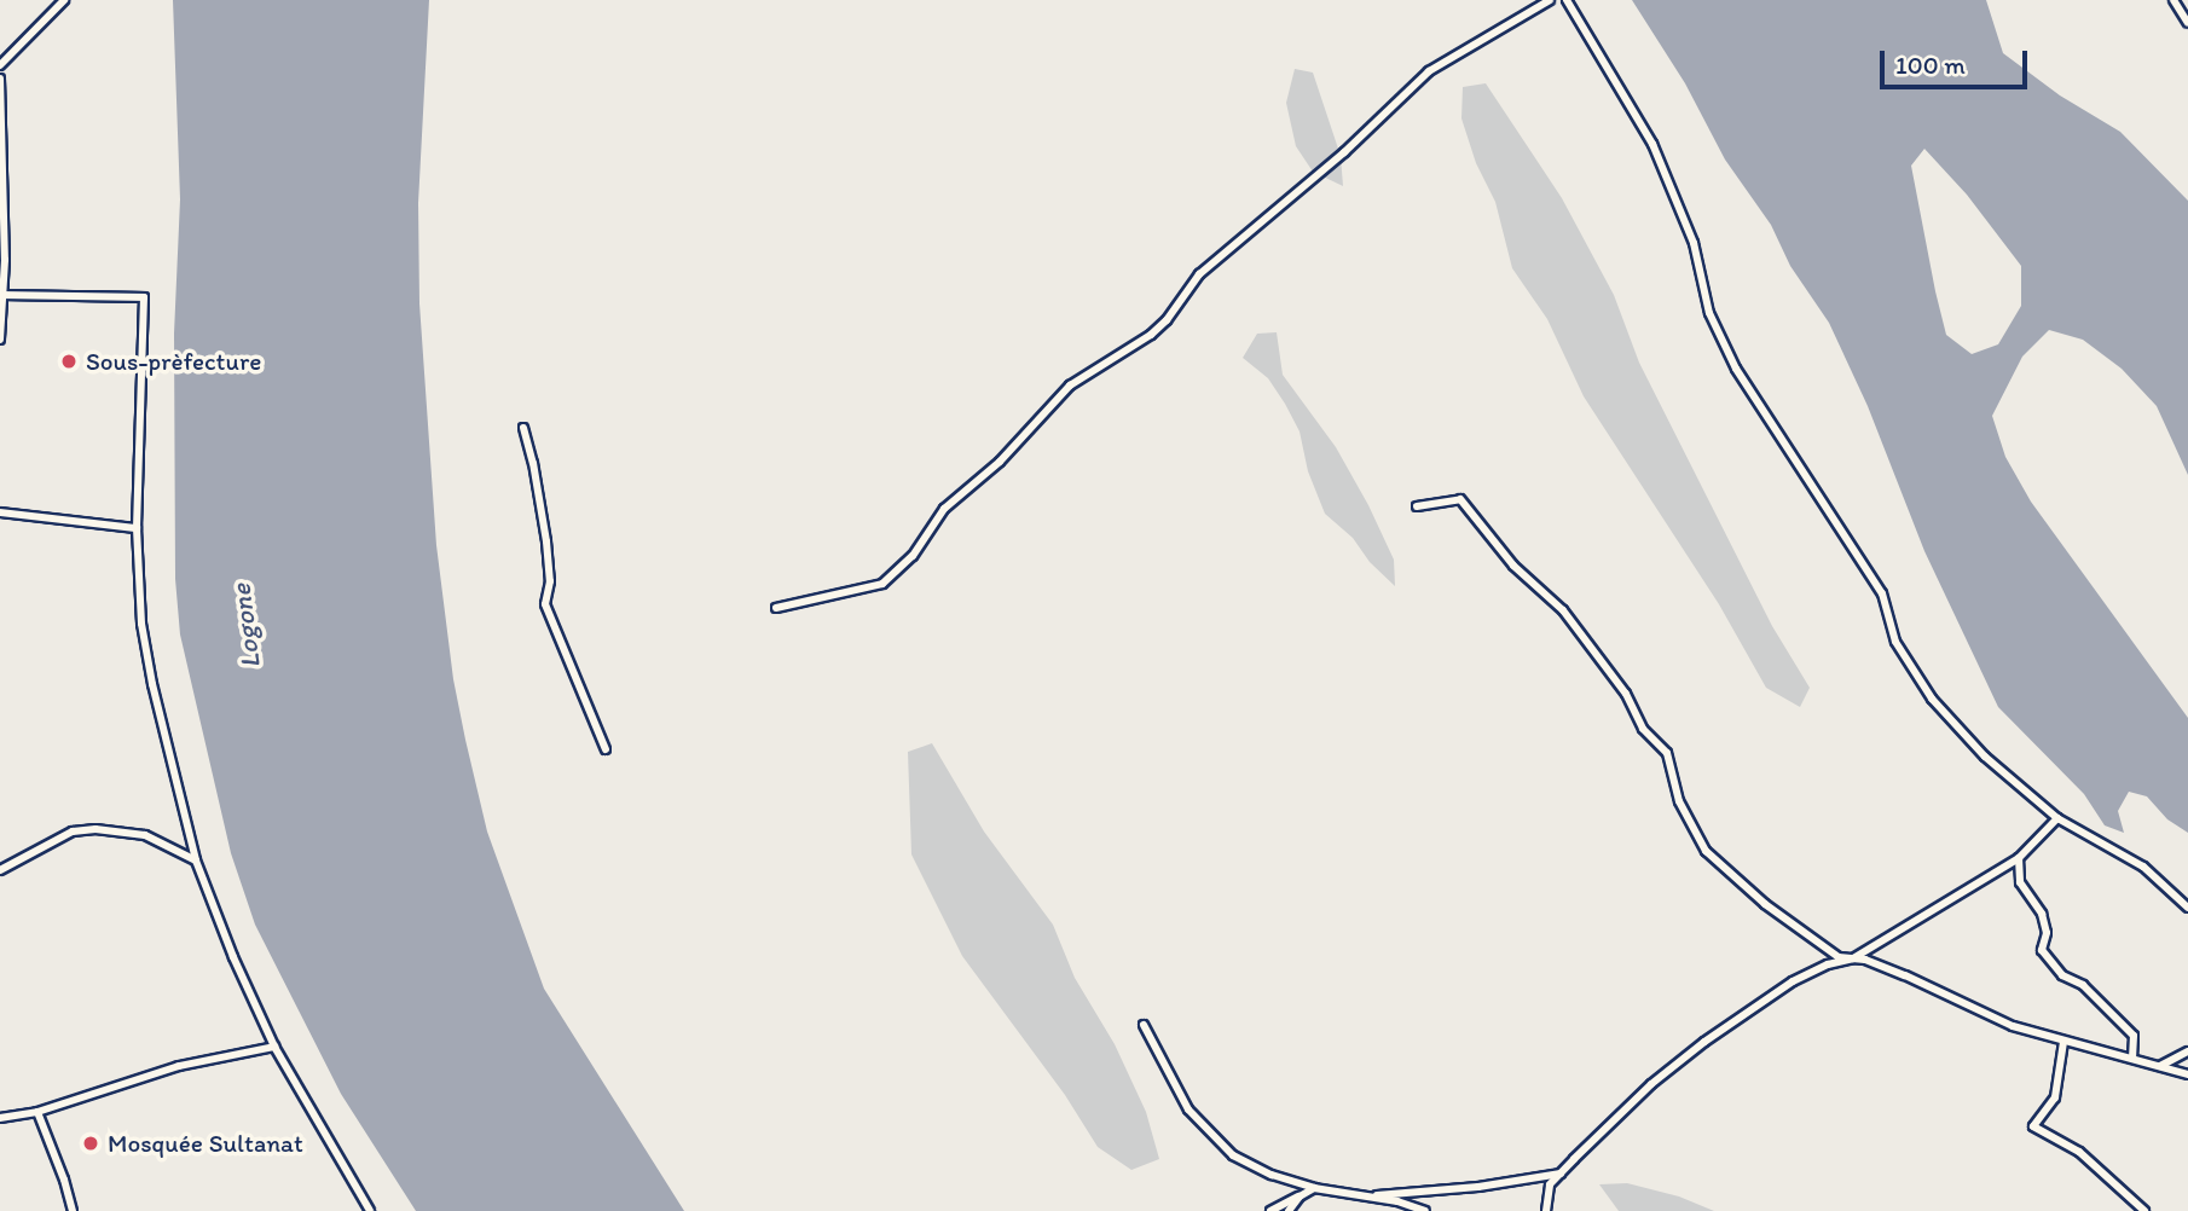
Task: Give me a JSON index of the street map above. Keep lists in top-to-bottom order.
{
  "water": ["Logone"],
  "places": ["Sous-prèfecture", "Mosquée Sultanat"],
  "scale_bar": "100 m"
}
